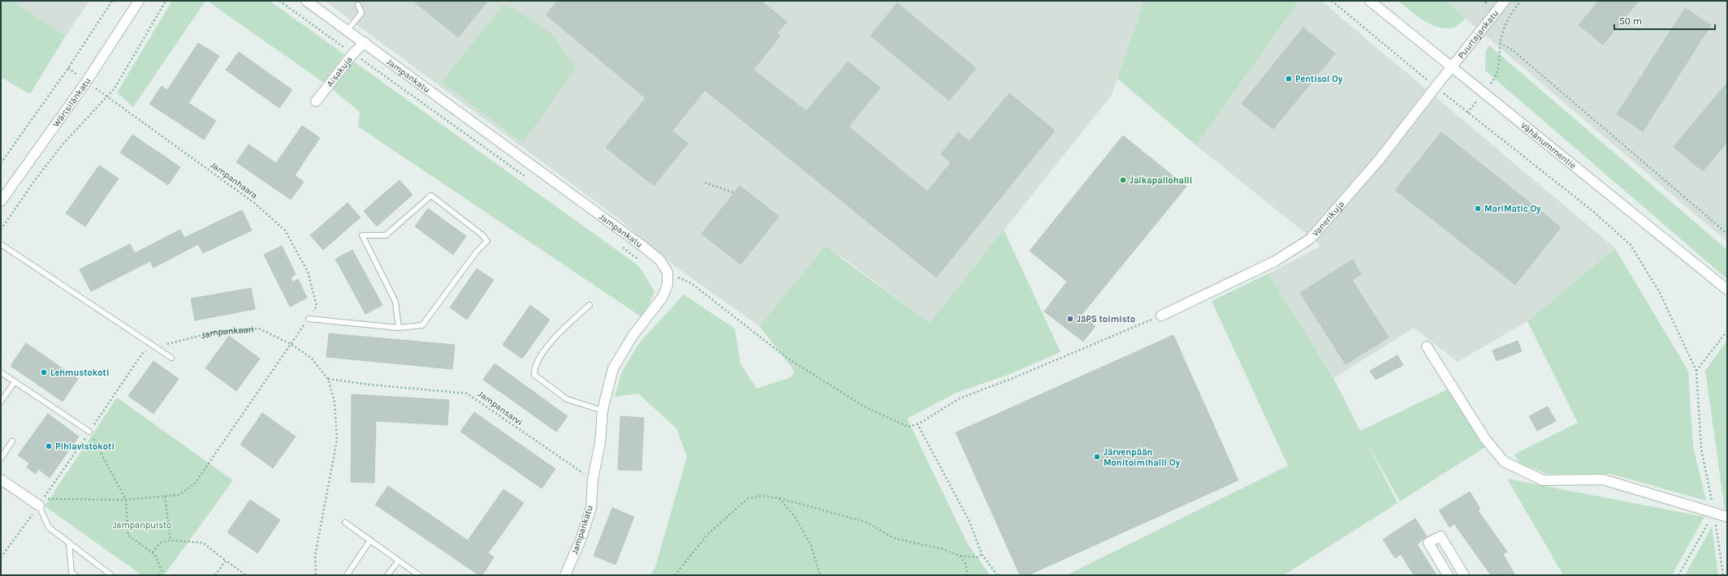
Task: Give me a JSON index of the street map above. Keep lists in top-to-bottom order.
{
  "streets": {
    "street": [
      "Puurtajankatu",
      "Aisakuja",
      "Jampankatu",
      "Wärtsilänkatu",
      "Vähänummentie",
      "Vanerikuja"
    ],
    "path": ["Jampanhaara", "Jampankaari", "Jampansarvi"]
  },
  "crossings": [
    ["Puurtajankatu", "Vähänummentie"],
    ["Puurtajankatu", "Vanerikuja"],
    ["Aisakuja", "Jampankatu"],
    ["Jampankatu", "Jampansarvi"],
    ["Wärtsilänkatu", "Jampanhaara"],
    ["Vähänummentie", "Vanerikuja"],
    ["Jampanhaara", "Jampankaari"],
    ["Jampankaari", "Jampansarvi"]
  ],
  "parks": ["Jampanpuisto"],
  "places": [
    "Pentisol Oy",
    "Jalkapallohalli",
    "MariMatic Oy",
    "JäPS toimisto",
    "Lehmustokoti",
    "Pihlavistokoti",
    "Järvenpään Monitoimihalli Oy"
  ],
  "scale_bar": "50 m"
}
